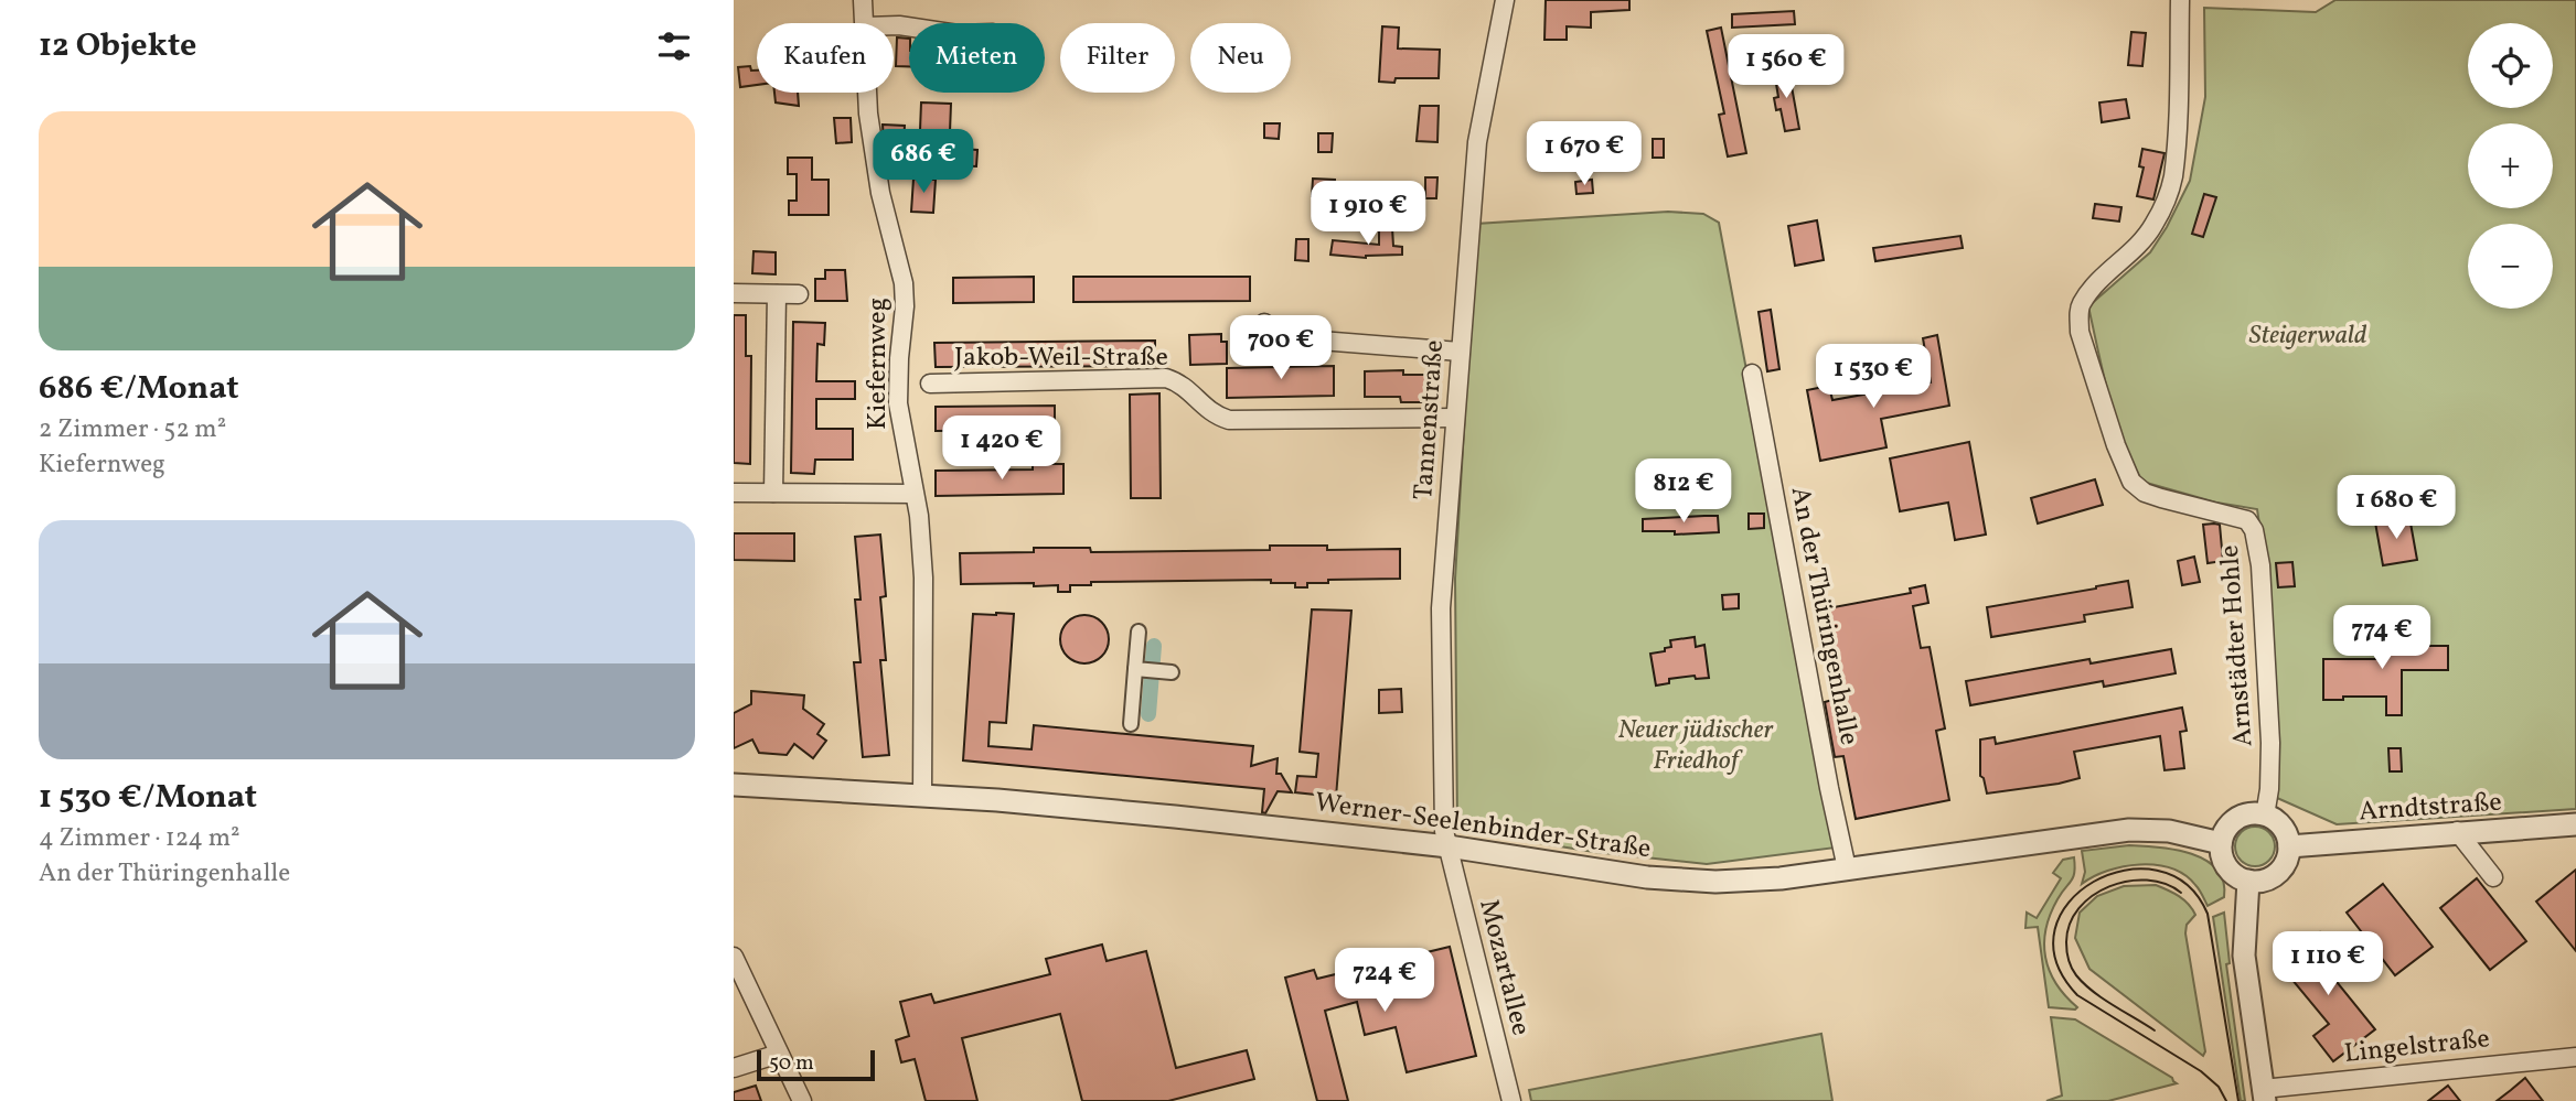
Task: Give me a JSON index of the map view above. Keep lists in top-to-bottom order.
{
  "streets": {
    "street": [
      "Jakob-Weil-Straße",
      "Kiefernweg",
      "Tannenstraße",
      "An der Thüringenhalle",
      "Arnstädter Hohle",
      "Arndtstraße",
      "Werner-Seelenbinder-Straße",
      "Mozartallee",
      "Lingelstraße"
    ]
  },
  "crossings": [
    ["Jakob-Weil-Straße", "Tannenstraße"],
    ["Kiefernweg", "Werner-Seelenbinder-Straße"],
    ["Tannenstraße", "Werner-Seelenbinder-Straße"],
    ["Tannenstraße", "Mozartallee"],
    ["An der Thüringenhalle", "Werner-Seelenbinder-Straße"],
    ["Arnstädter Hohle", "Arndtstraße"],
    ["Arnstädter Hohle", "Werner-Seelenbinder-Straße"],
    ["Arndtstraße", "Werner-Seelenbinder-Straße"],
    ["Werner-Seelenbinder-Straße", "Mozartallee"]
  ],
  "parks": ["Steigerwald", "Neuer jüdischer Friedhof"],
  "scale_bar": "50 m",
  "page": {
    "heading": "12 Objekte",
    "map_buttons": ["+", "−"],
    "chip": [
      "Kaufen",
      "Mieten",
      "Filter",
      "Neu"
    ],
    "price": [
      "1 560 €",
      "1 670 €",
      "686 €",
      "1 910 €",
      "700 €",
      "1 530 €",
      "1 420 €",
      "812 €",
      "1 680 €",
      "774 €",
      "1 110 €",
      "724 €"
    ],
    "list": [
      {
        "name": "686 €/Monat",
        "note": "2 Zimmer · 52 m² · Kiefernweg"
      },
      {
        "name": "1 530 €/Monat",
        "note": "4 Zimmer · 124 m² · An der Thüringenhalle"
      }
    ],
    "scale": "50 m"
  }
}
